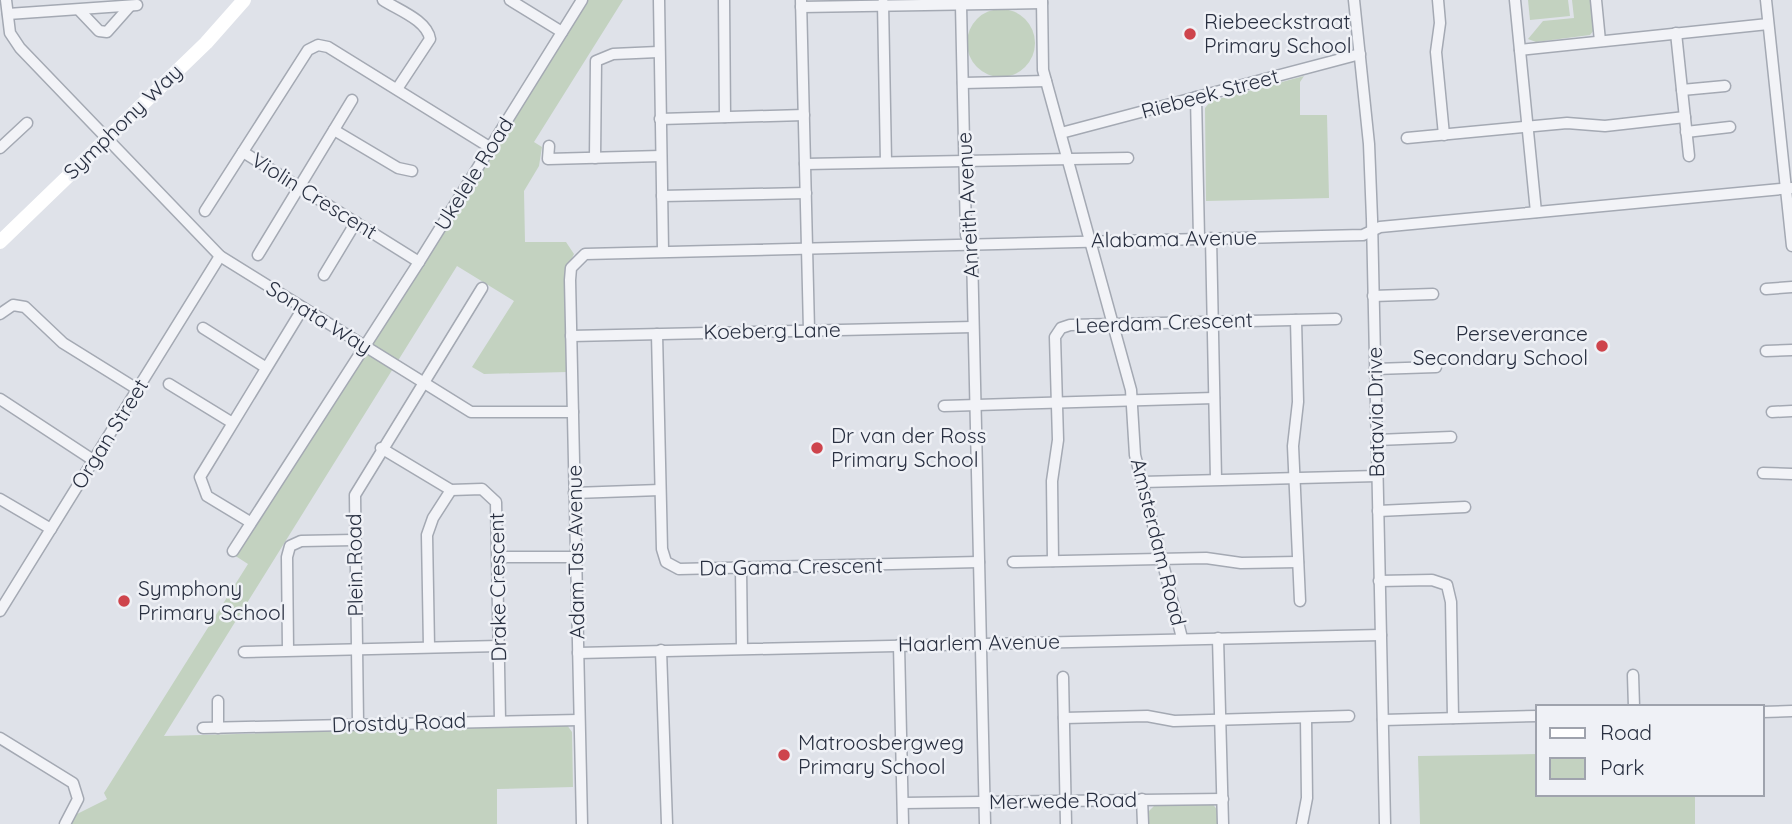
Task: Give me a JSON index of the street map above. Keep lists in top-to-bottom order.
{
  "streets": {
    "main road": ["Symphony Way"],
    "street": [
      "Riebeek Street",
      "Ukelele Road",
      "Violin Crescent",
      "Anreith Avenue",
      "Alabama Avenue",
      "Sonata Way",
      "Leerdam Crescent",
      "Koeberg Lane",
      "Batavia Drive",
      "Organ Street",
      "Amsterdam Road",
      "Adam Tas Avenue",
      "Plein Road",
      "Da Gama Crescent",
      "Drake Crescent",
      "Haarlem Avenue",
      "Drostdy Road",
      "Merwede Road"
    ]
  },
  "crossings": [
    ["Riebeek Street", "Batavia Drive"],
    ["Riebeek Street", "Amsterdam Road"],
    ["Symphony Way", "Sonata Way"],
    ["Ukelele Road", "Violin Crescent"],
    ["Ukelele Road", "Sonata Way"],
    ["Anreith Avenue", "Alabama Avenue"],
    ["Anreith Avenue", "Koeberg Lane"],
    ["Anreith Avenue", "Da Gama Crescent"],
    ["Anreith Avenue", "Haarlem Avenue"],
    ["Anreith Avenue", "Merwede Road"],
    ["Alabama Avenue", "Batavia Drive"],
    ["Alabama Avenue", "Amsterdam Road"],
    ["Alabama Avenue", "Adam Tas Avenue"],
    ["Sonata Way", "Organ Street"],
    ["Sonata Way", "Adam Tas Avenue"],
    ["Sonata Way", "Plein Road"],
    ["Leerdam Crescent", "Amsterdam Road"],
    ["Koeberg Lane", "Adam Tas Avenue"],
    ["Koeberg Lane", "Da Gama Crescent"],
    ["Batavia Drive", "Haarlem Avenue"],
    ["Amsterdam Road", "Haarlem Avenue"],
    ["Adam Tas Avenue", "Haarlem Avenue"],
    ["Adam Tas Avenue", "Drostdy Road"],
    ["Plein Road", "Drake Crescent"],
    ["Plein Road", "Drostdy Road"],
    ["Drake Crescent", "Drostdy Road"]
  ],
  "places": [
    "Riebeeckstraat Primary School",
    "Perseverance Secondary School",
    "Dr van der Ross Primary School",
    "Symphony Primary School",
    "Matroosbergweg Primary School"
  ],
  "legend": ["Road", "Park"]
}
